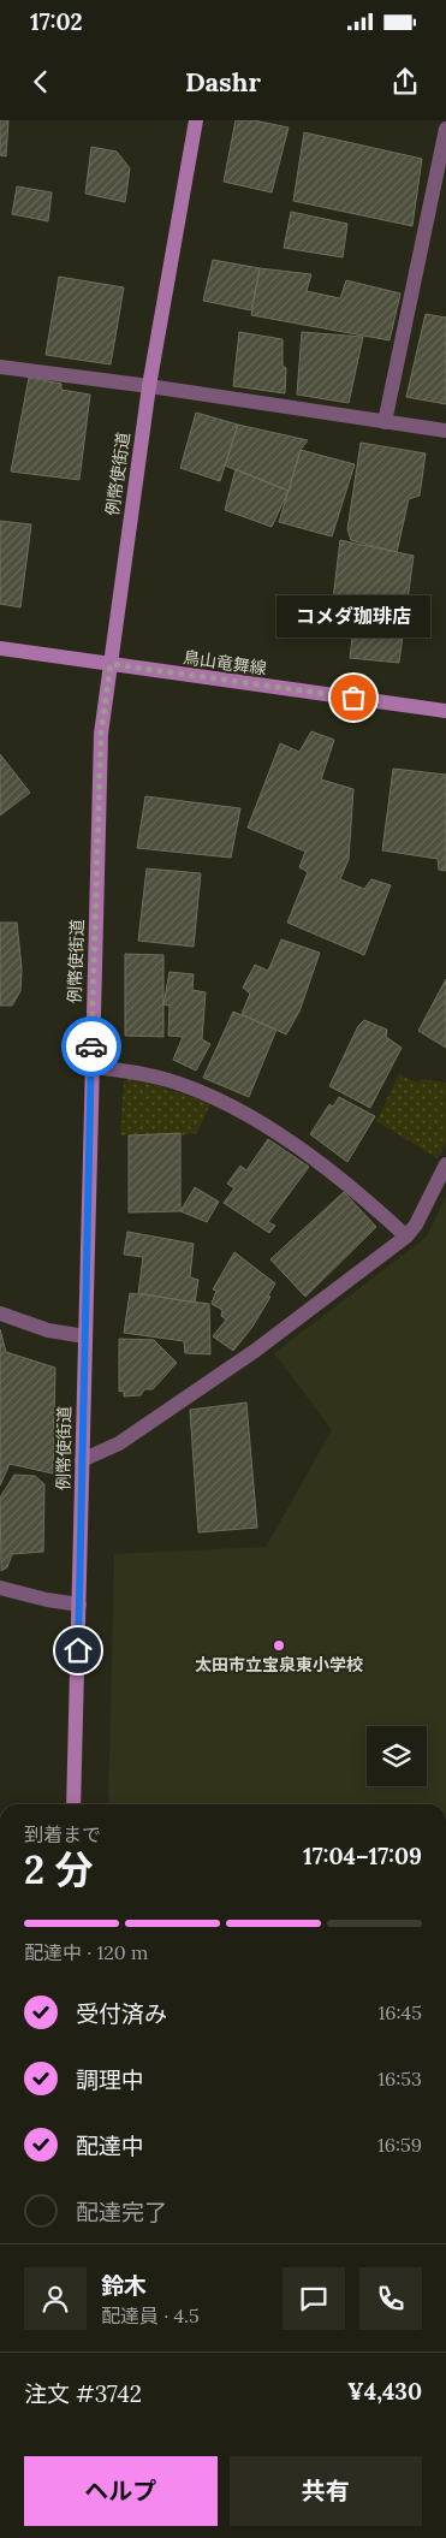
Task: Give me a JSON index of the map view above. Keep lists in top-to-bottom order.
{
  "streets": {
    "main road": ["例幣使街道", "鳥山竜舞線"]
  },
  "crossings": [
    ["例幣使街道", "鳥山竜舞線"]
  ],
  "places": ["コメダ珈琲店", "太田市立宝泉東小学校"],
  "page": {
    "status": "17:02",
    "header": "Dashr",
    "bubble": "コメダ珈琲店",
    "heading": ["2 分", "到着まで", "17:04–17:09"],
    "panel": [
      "鈴木",
      "配達員 · 4.5",
      "注文 #3742",
      "¥4,430"
    ],
    "bar": "配達中 · 120 m",
    "list": [
      ["受付済み", "16:45"],
      ["調理中", "16:53"],
      ["配達中", "16:59"],
      "配達完了"
    ],
    "buttons": ["ヘルプ", "共有"]
  }
}
